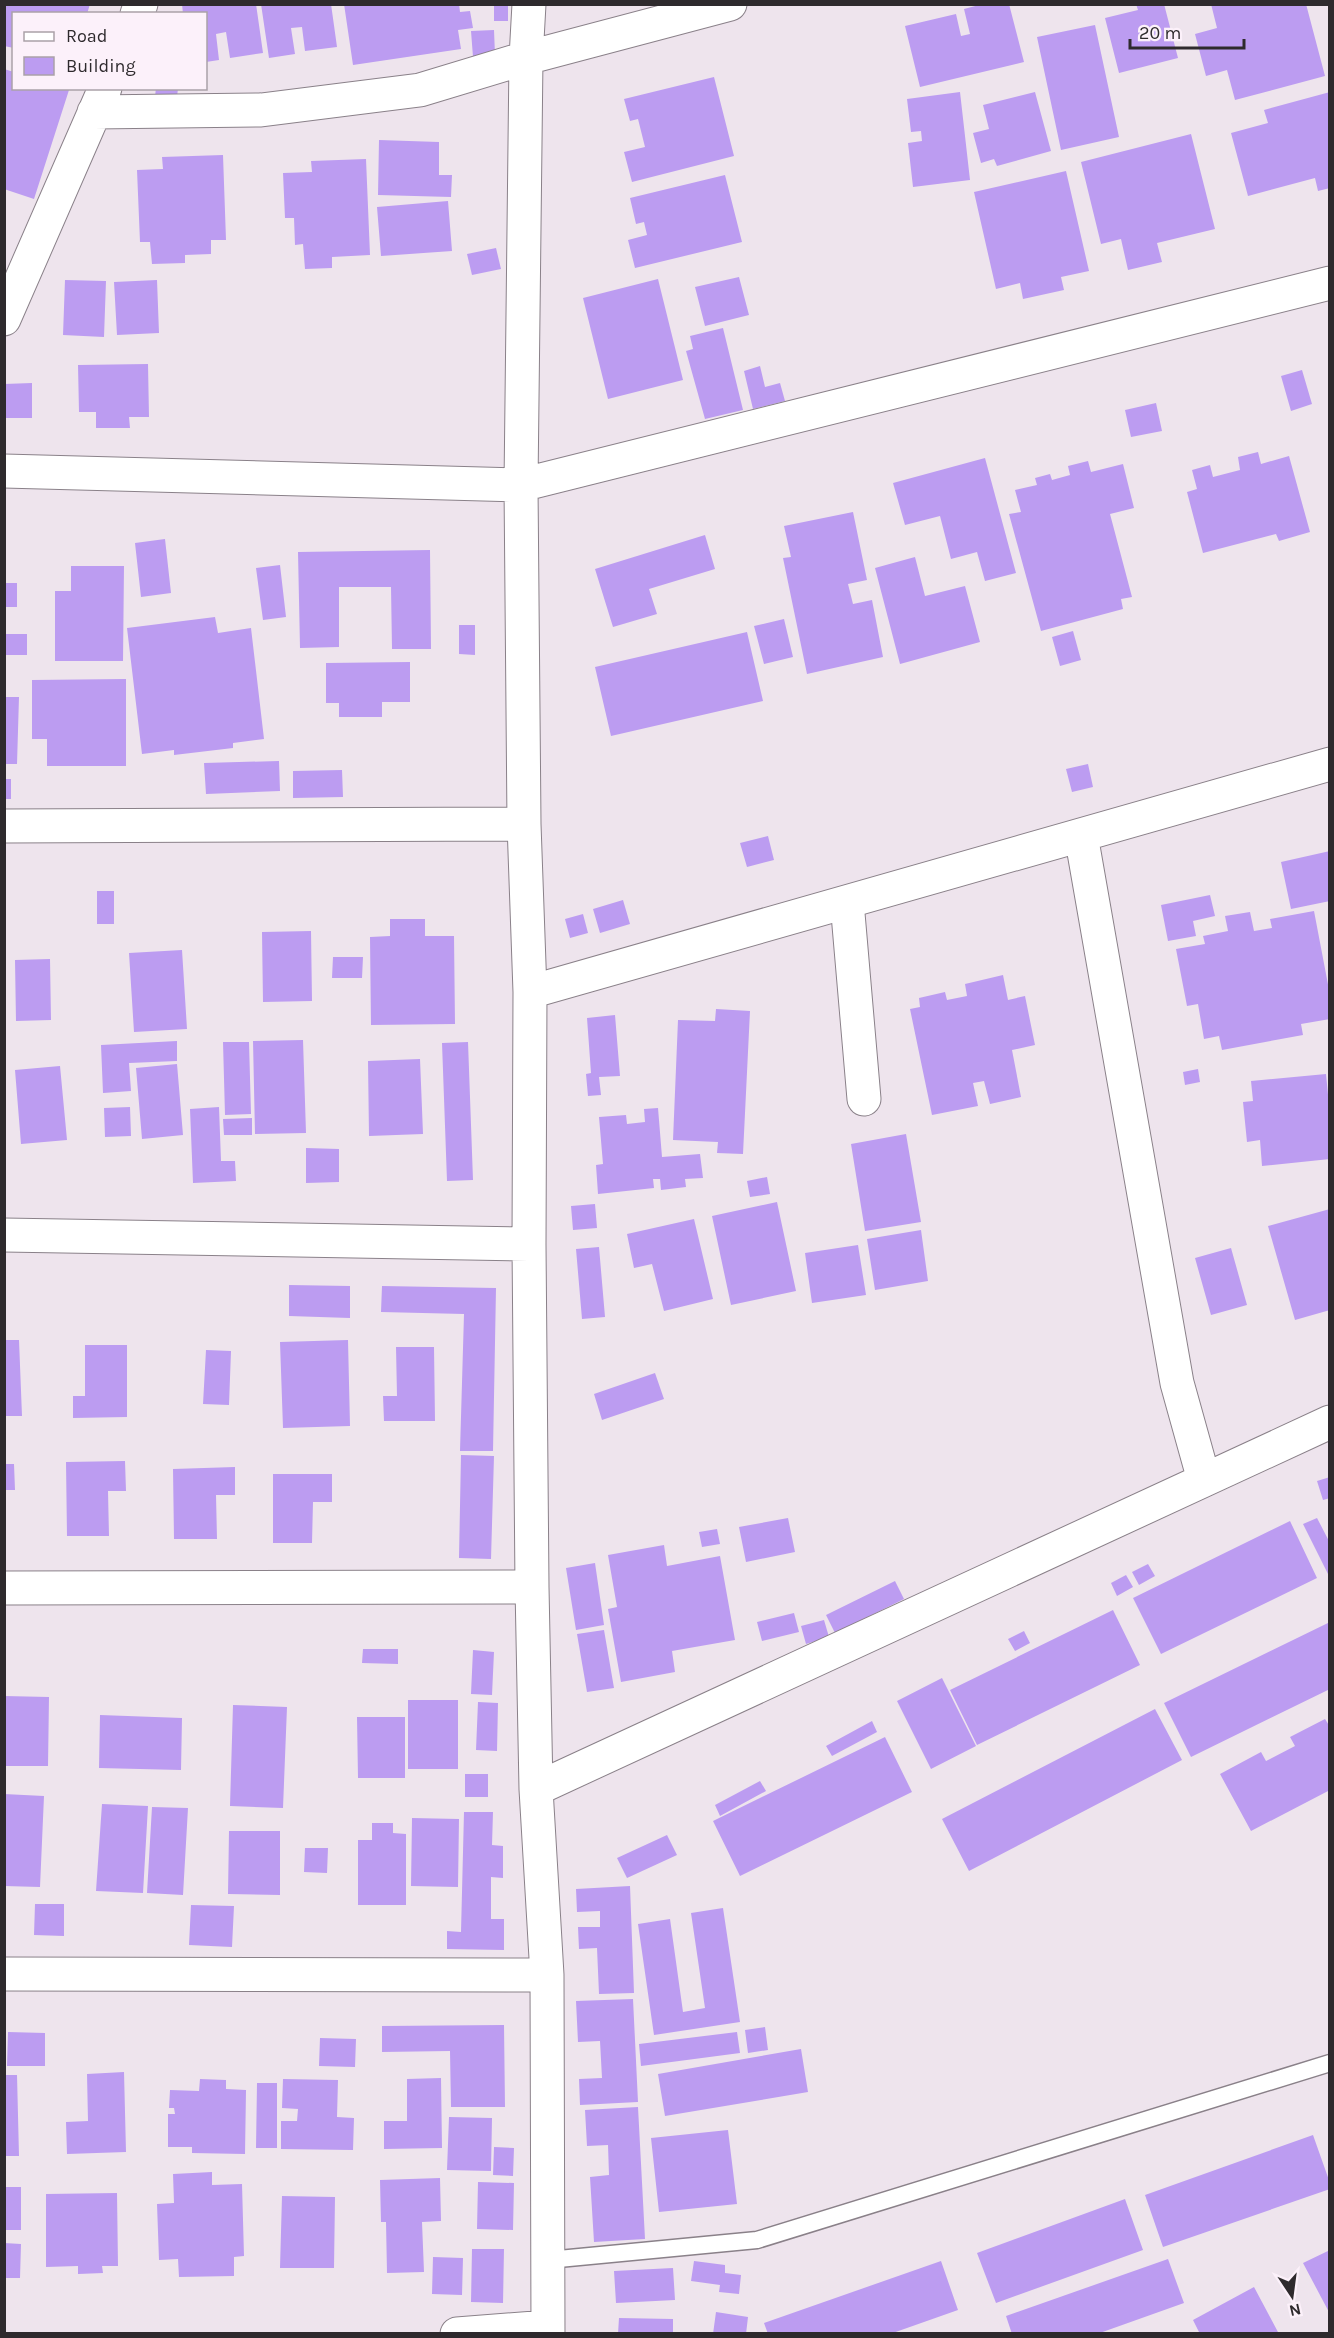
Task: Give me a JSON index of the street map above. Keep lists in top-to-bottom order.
{
  "legend": ["Road", "Building"],
  "scale_bar": "20 m",
  "north": "bottom"
}
